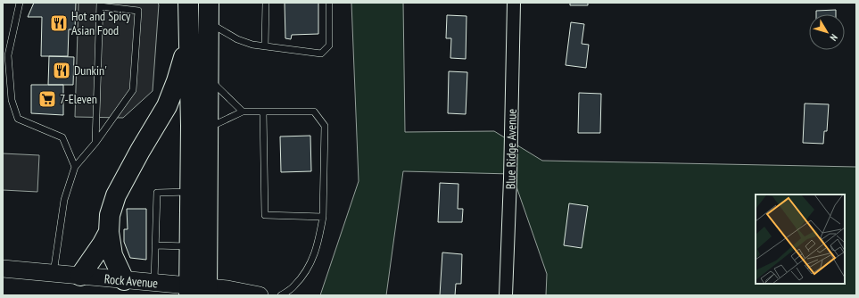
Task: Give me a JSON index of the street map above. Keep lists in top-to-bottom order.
{
  "streets": {
    "street": ["Blue Ridge Avenue", "Rock Avenue"]
  },
  "places": {
    "restaurant": ["Hot and Spicy Asian Food", "Dunkin'"],
    "supermarket": ["7-Eleven"]
  },
  "north": "bottom right"
}
